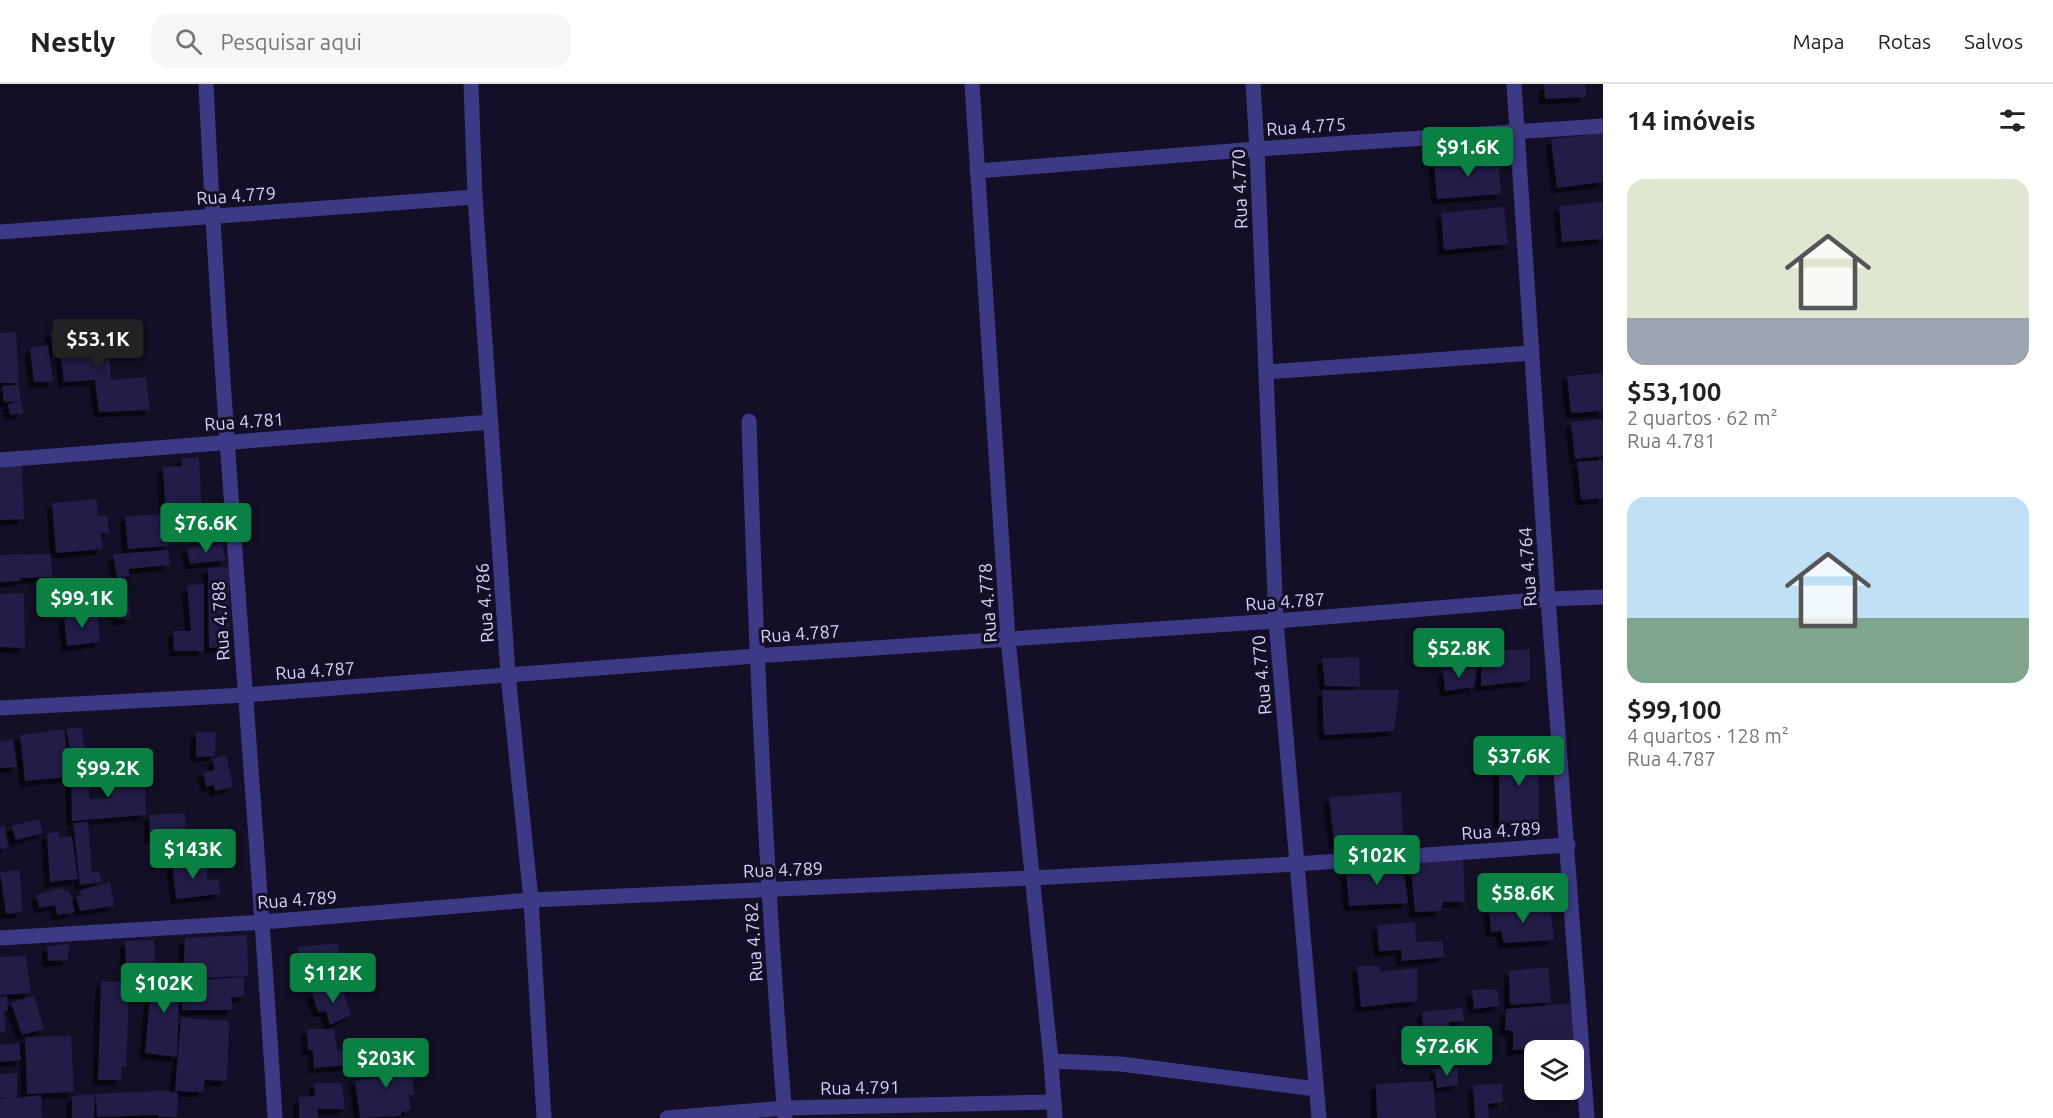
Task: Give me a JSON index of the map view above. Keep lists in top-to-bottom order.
{
  "streets": {
    "street": [
      "Rua 4.775",
      "Rua 4.770",
      "Rua 4.779",
      "Rua 4.781",
      "Rua 4.764",
      "Rua 4.787",
      "Rua 4.786",
      "Rua 4.778",
      "Rua 4.788",
      "Rua 4.789",
      "Rua 4.782",
      "Rua 4.791"
    ]
  },
  "crossings": [
    ["Rua 4.775", "Rua 4.770"],
    ["Rua 4.775", "Rua 4.764"],
    ["Rua 4.775", "Rua 4.778"],
    ["Rua 4.770", "Rua 4.787"],
    ["Rua 4.770", "Rua 4.789"],
    ["Rua 4.779", "Rua 4.786"],
    ["Rua 4.779", "Rua 4.788"],
    ["Rua 4.781", "Rua 4.786"],
    ["Rua 4.781", "Rua 4.788"],
    ["Rua 4.764", "Rua 4.787"],
    ["Rua 4.764", "Rua 4.789"],
    ["Rua 4.787", "Rua 4.786"],
    ["Rua 4.787", "Rua 4.778"],
    ["Rua 4.787", "Rua 4.788"],
    ["Rua 4.787", "Rua 4.782"],
    ["Rua 4.786", "Rua 4.789"],
    ["Rua 4.778", "Rua 4.789"],
    ["Rua 4.778", "Rua 4.791"],
    ["Rua 4.788", "Rua 4.789"],
    ["Rua 4.789", "Rua 4.782"],
    ["Rua 4.782", "Rua 4.791"]
  ],
  "page": {
    "header": "Nestly",
    "search": "Pesquisar aqui",
    "nav": ["Mapa", "Rotas", "Salvos"],
    "heading": "14 imóveis",
    "price": [
      "$91.6K",
      "$53.1K",
      "$76.6K",
      "$99.1K",
      "$52.8K",
      "$37.6K",
      "$99.2K",
      "$143K",
      "$102K",
      "$58.6K",
      "$112K",
      "$102K",
      "$72.6K",
      "$203K"
    ],
    "list": [
      {
        "name": "$53,100",
        "note": "2 quartos · 62 m² · Rua 4.781"
      },
      {
        "name": "$99,100",
        "note": "4 quartos · 128 m² · Rua 4.787"
      }
    ]
  }
}
